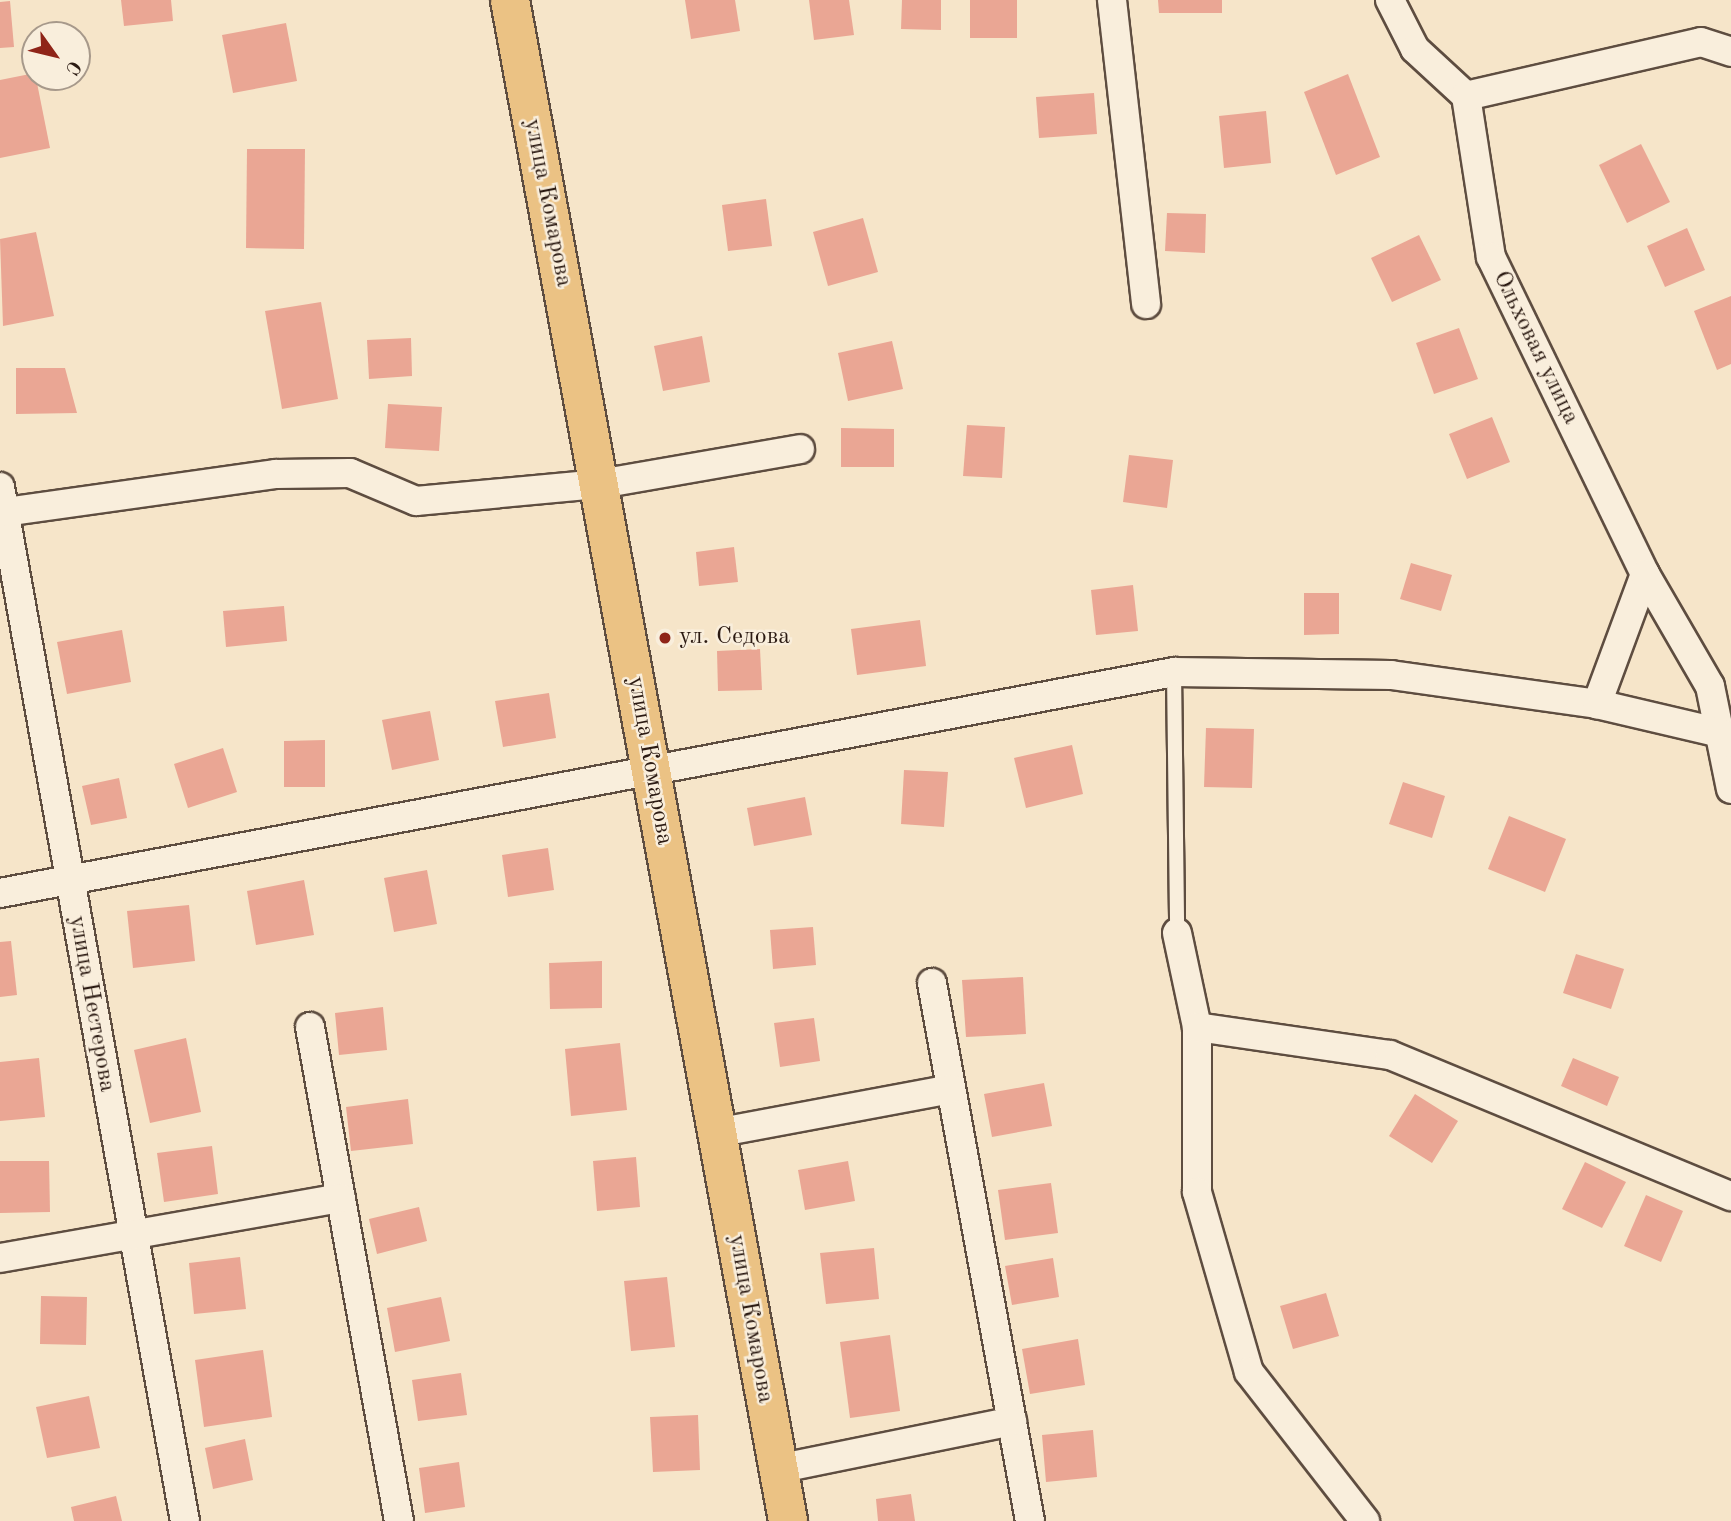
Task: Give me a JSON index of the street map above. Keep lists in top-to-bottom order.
{
  "streets": {
    "main road": ["улица Комарова"],
    "street": ["Ольховая улица", "улица Нестерова"]
  },
  "places": ["ул. Седова"],
  "north": "bottom right"
}
